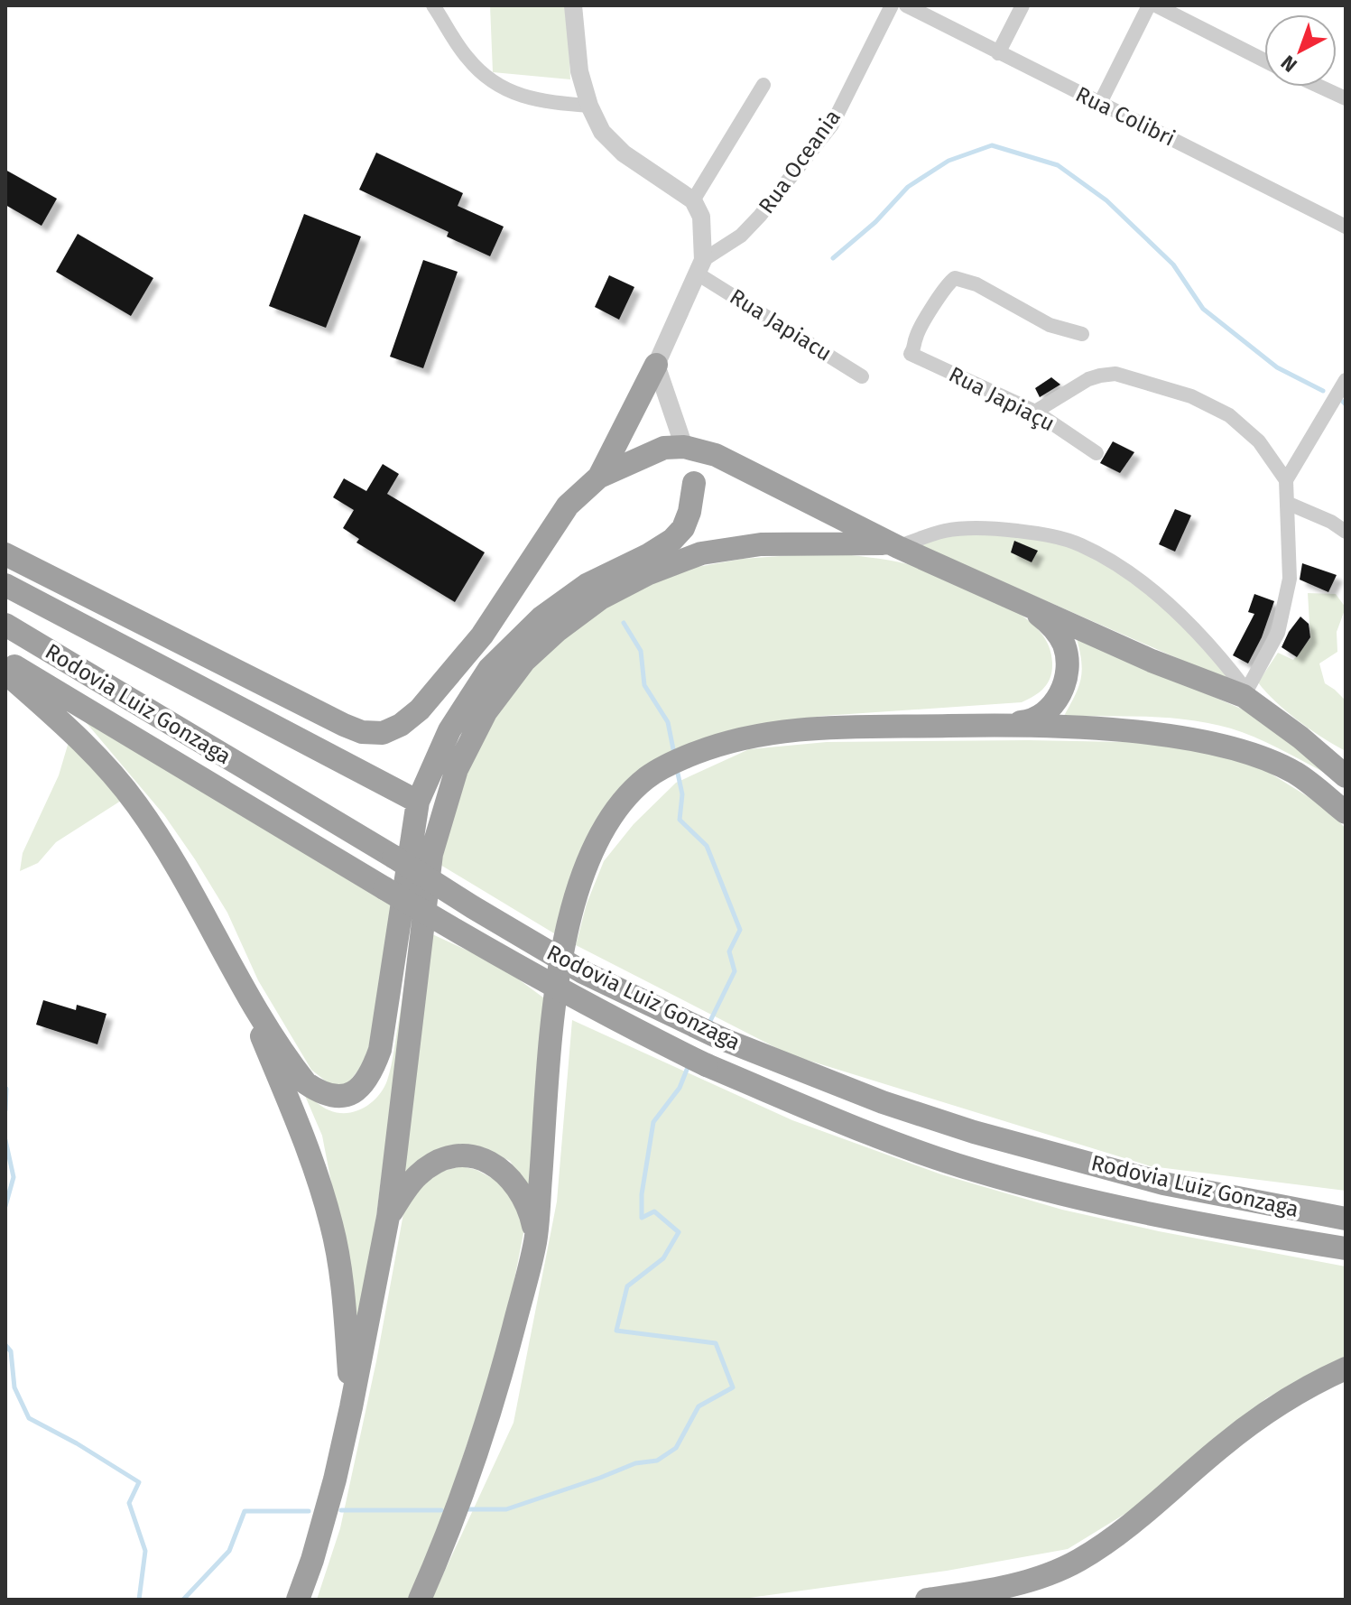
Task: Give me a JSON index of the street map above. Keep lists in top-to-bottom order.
{
  "streets": {
    "highway": ["Rodovia Luiz Gonzaga"],
    "street": [
      "Rua Colibri",
      "Rua Oceania",
      "Rua Japiacu",
      "Rua Japiaçu"
    ]
  },
  "crossings": [
    ["Rua Oceania", "Rua Japiacu"]
  ],
  "north": "bottom left"
}
